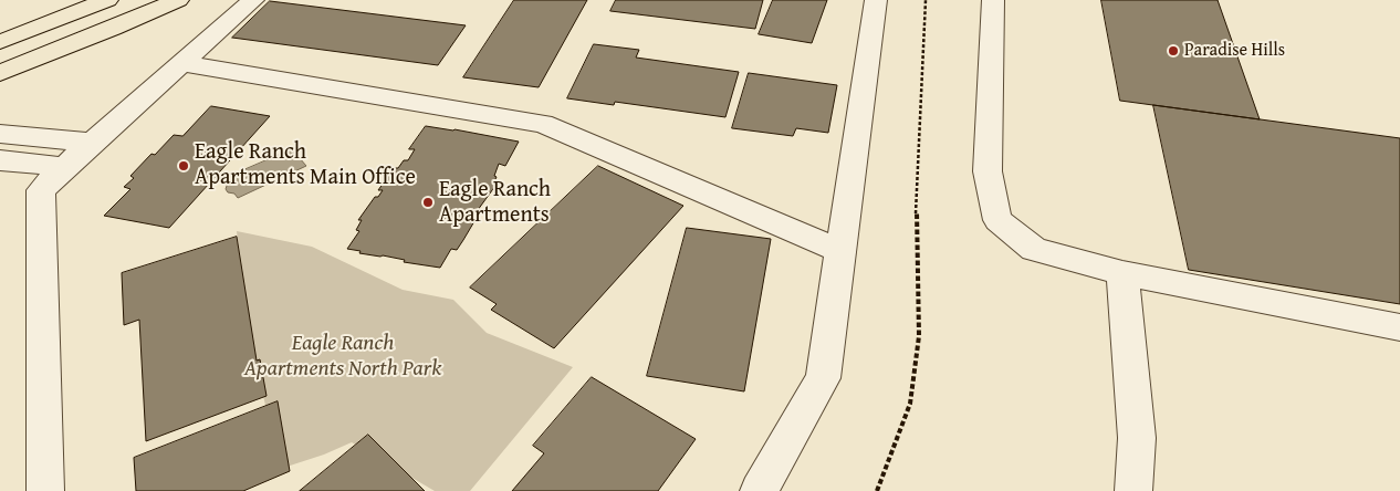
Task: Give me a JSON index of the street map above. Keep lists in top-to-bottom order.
{
  "parks": ["Eagle Ranch Apartments North Park"],
  "places": ["Paradise Hills", "Eagle Ranch Apartments Main Office", "Eagle Ranch Apartments"]
}
